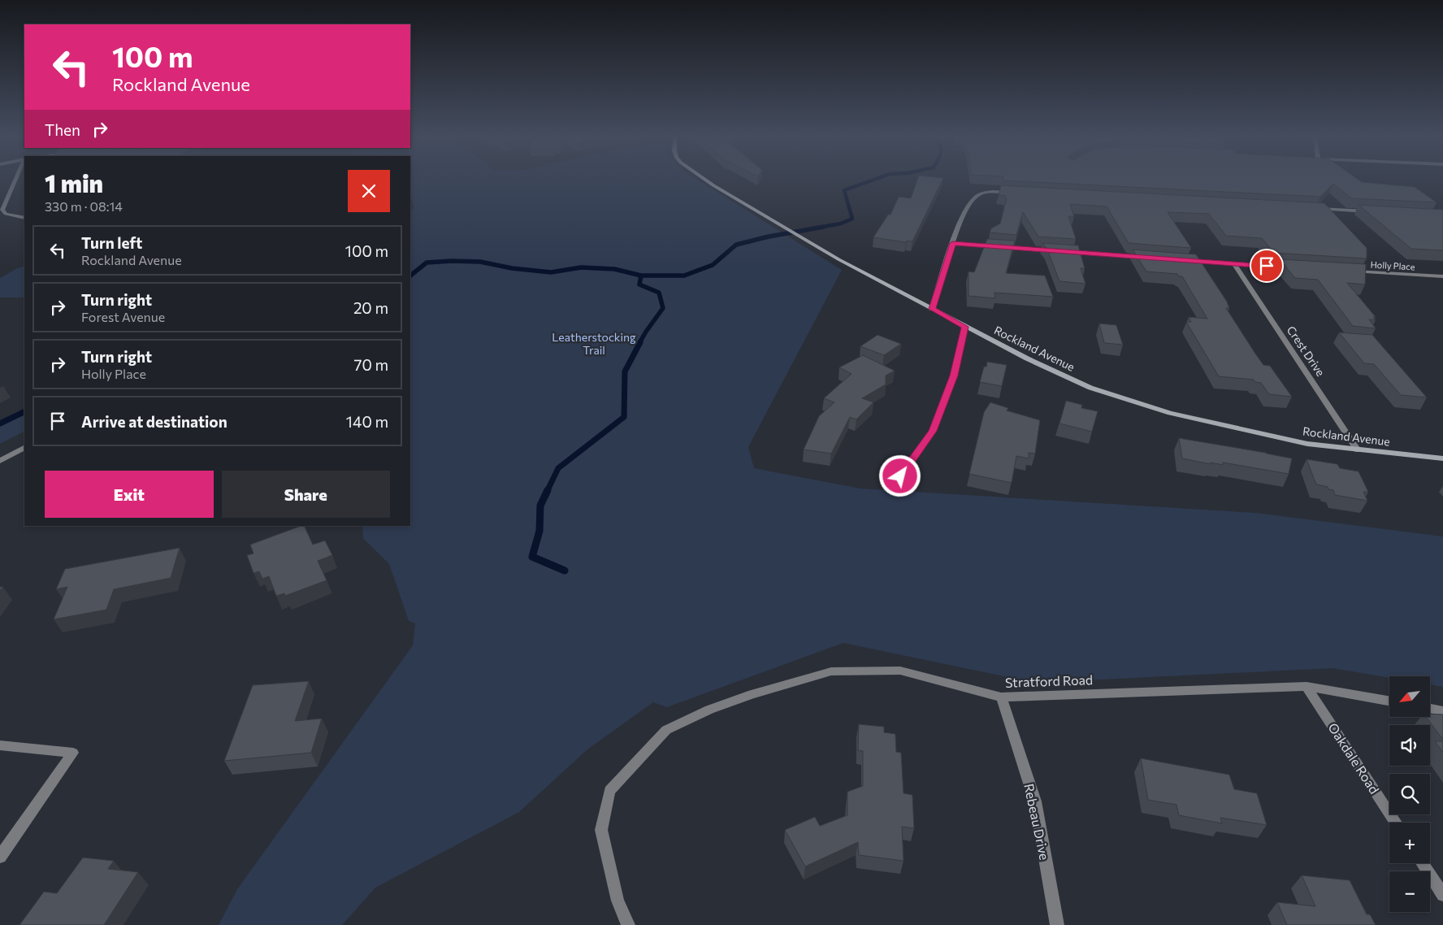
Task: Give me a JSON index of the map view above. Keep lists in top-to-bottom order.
{
  "streets": {
    "street": [
      "Holly Place",
      "Rockland Avenue",
      "Crest Drive",
      "Stratford Road",
      "Oakdale Road",
      "Rebeau Drive"
    ]
  },
  "crossings": [
    ["Rockland Avenue", "Crest Drive"],
    ["Stratford Road", "Oakdale Road"],
    ["Stratford Road", "Rebeau Drive"]
  ],
  "parks": ["Leatherstocking Trail"],
  "north": "bottom left",
  "page": {
    "turn": ["100 m", "Rockland Avenue"],
    "then": "Then",
    "heading": ["1 min", "330 m · 08:14"],
    "list": [
      {
        "name": "Turn left",
        "note": "Rockland Avenue",
        "value": "100 m"
      },
      {
        "name": "Turn right",
        "note": "Forest Avenue",
        "value": "20 m"
      },
      {
        "name": "Turn right",
        "note": "Holly Place",
        "value": "70 m"
      },
      {
        "name": "Arrive at destination",
        "value": "140 m"
      }
    ],
    "buttons": ["Exit", "Share"],
    "map_buttons": ["+", "−"]
  }
}
